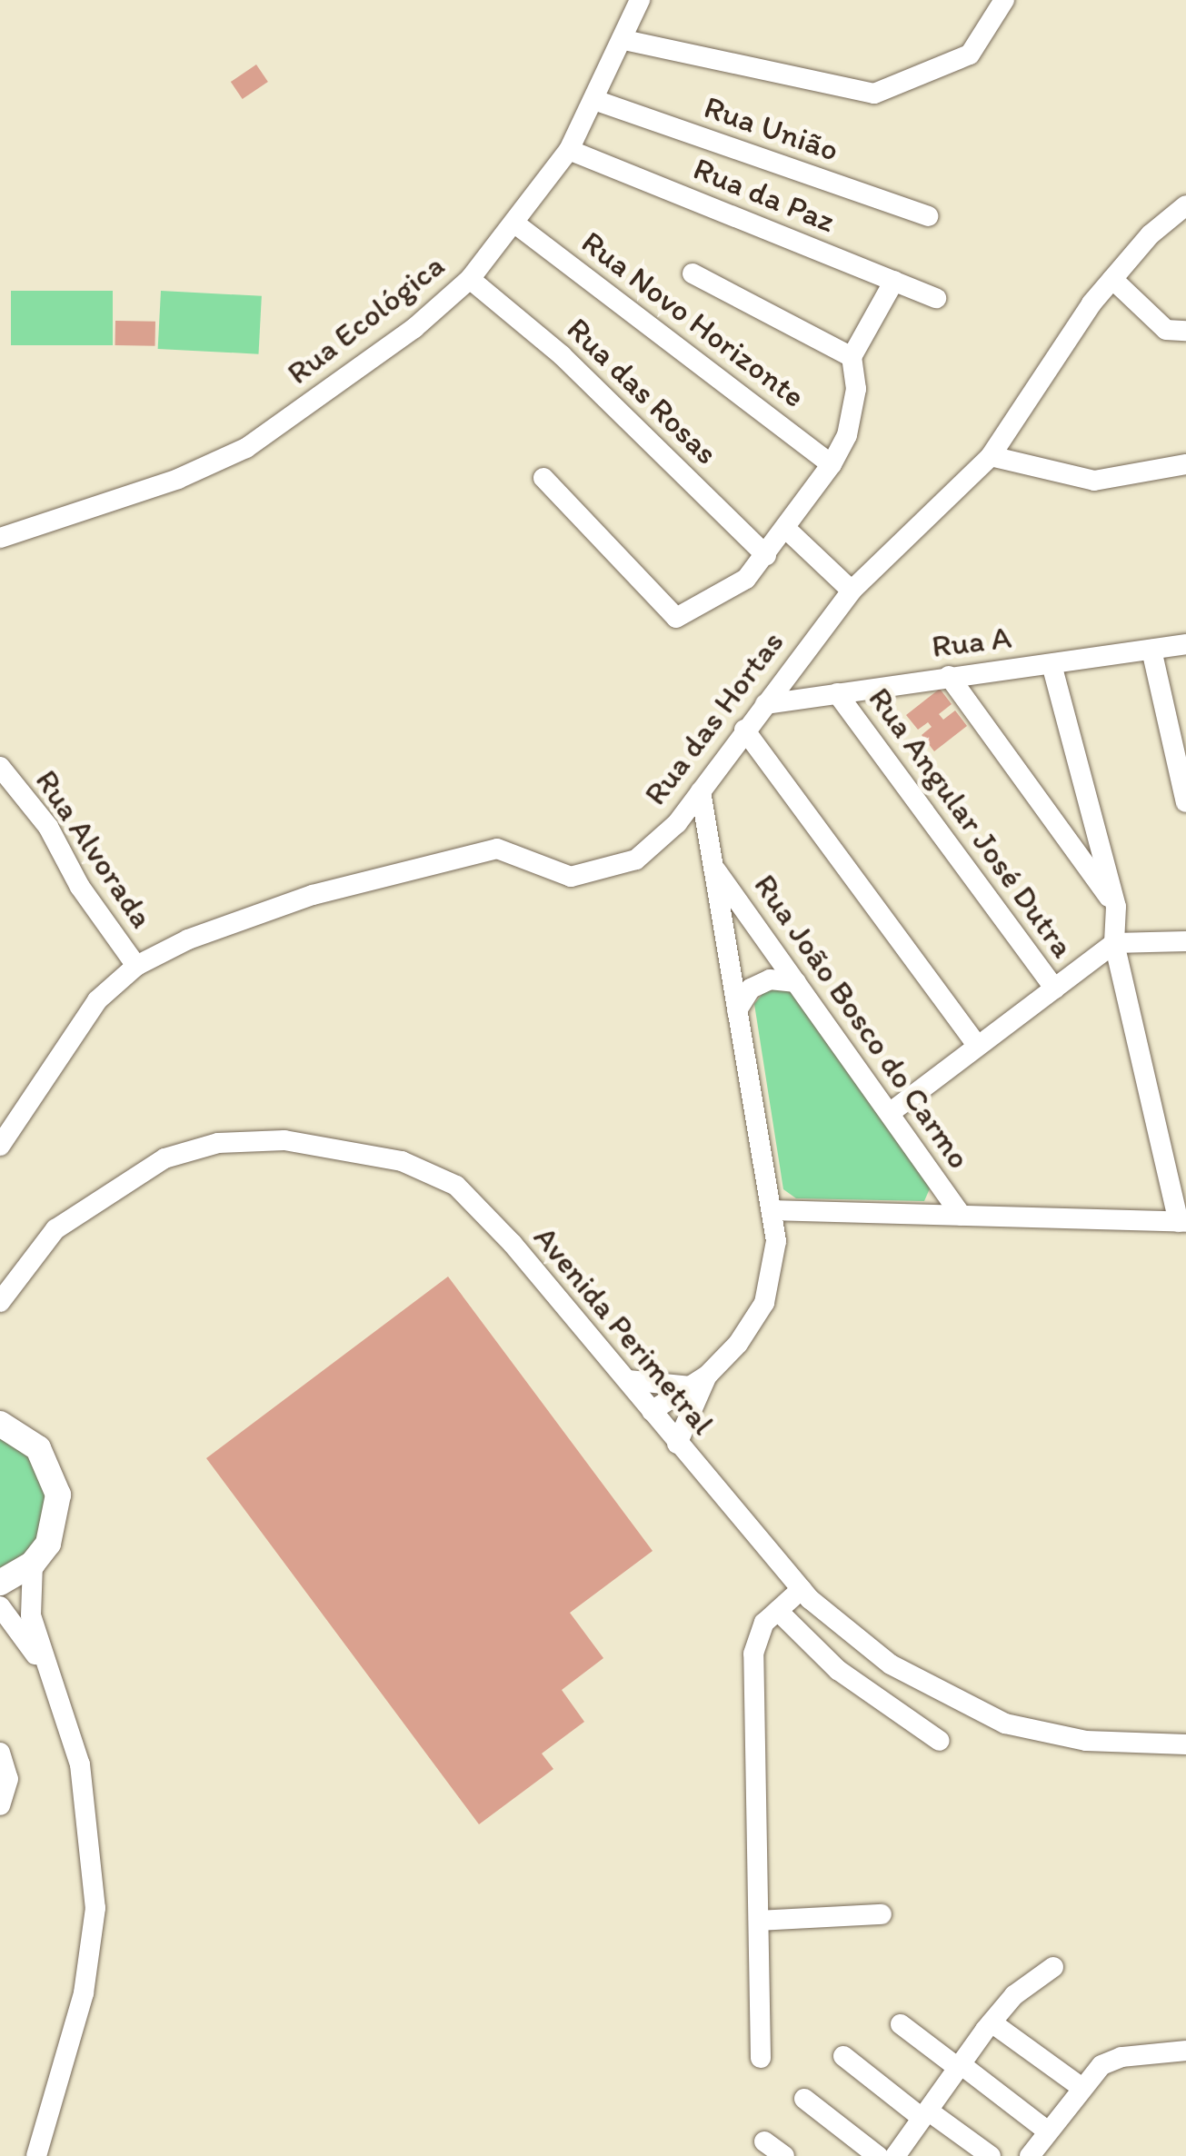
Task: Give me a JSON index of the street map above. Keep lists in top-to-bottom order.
{
  "streets": {
    "street": [
      "Rua União",
      "Rua da Paz",
      "Rua Ecológica",
      "Rua Novo Horizonte",
      "Rua das Rosas",
      "Rua A",
      "Rua das Hortas",
      "Rua Angular José Dutra",
      "Rua Alvorada",
      "Rua João Bosco do Carmo",
      "Avenida Perimetral"
    ]
  },
  "crossings": [
    ["Rua União", "Rua Ecológica"],
    ["Rua da Paz", "Rua Ecológica"],
    ["Rua Ecológica", "Rua Novo Horizonte"],
    ["Rua Ecológica", "Rua das Rosas"],
    ["Rua A", "Rua das Hortas"],
    ["Rua A", "Rua Angular José Dutra"],
    ["Rua das Hortas", "Rua Alvorada"]
  ]
}
